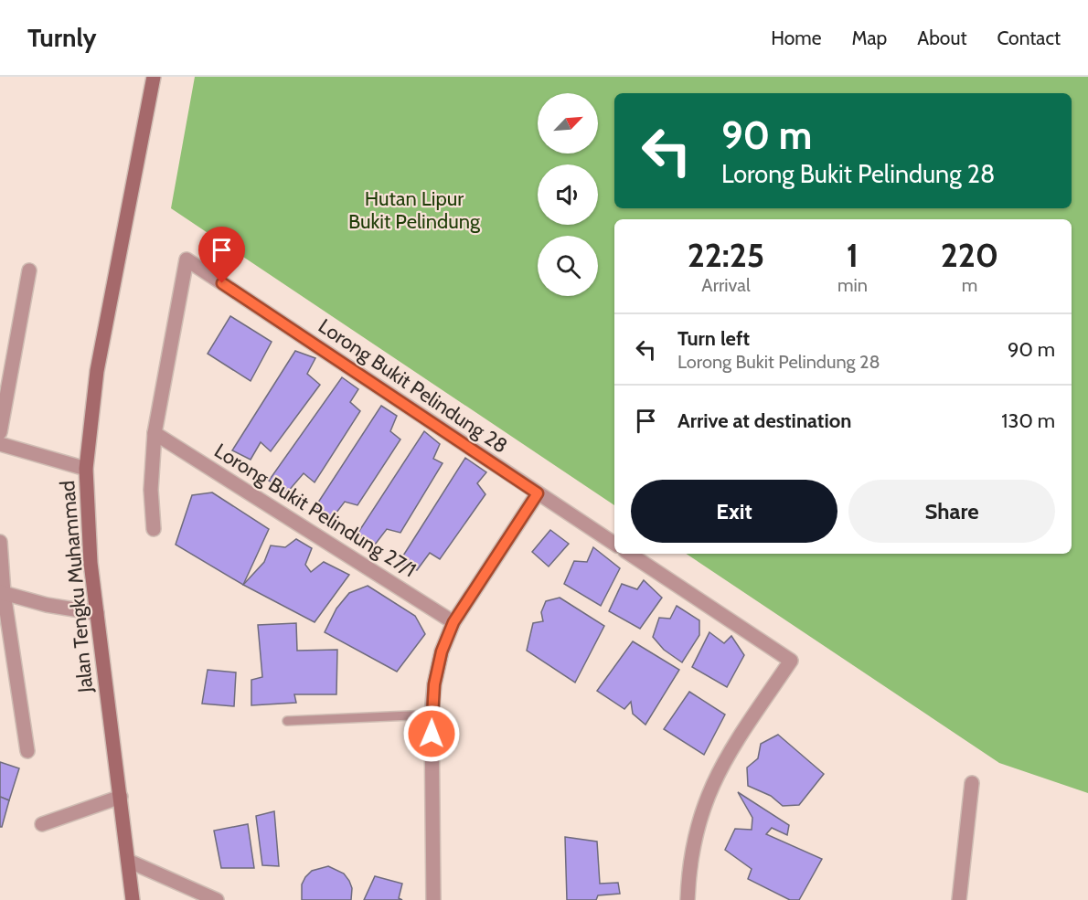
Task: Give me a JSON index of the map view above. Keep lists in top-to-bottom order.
{
  "streets": {
    "main road": ["Jalan Tengku Muhammad"],
    "street": ["Lorong Bukit Pelindung 28", "Lorong Bukit Pelindung 27/1"]
  },
  "crossings": [
    ["Lorong Bukit Pelindung 28", "Lorong Bukit Pelindung 27/1"]
  ],
  "parks": ["Hutan Lipur Bukit Pelindung"],
  "north": "top right",
  "page": {
    "header": "Turnly",
    "nav": [
      "Home",
      "Map",
      "About",
      "Contact"
    ],
    "turn": ["90 m", "Lorong Bukit Pelindung 28"],
    "eta": [
      "22:25",
      "Arrival",
      "1",
      "min",
      "220",
      "m"
    ],
    "list": [
      {
        "name": "Turn left",
        "note": "Lorong Bukit Pelindung 28",
        "value": "90 m"
      },
      {
        "name": "Arrive at destination",
        "value": "130 m"
      }
    ],
    "buttons": ["Exit", "Share"]
  }
}
